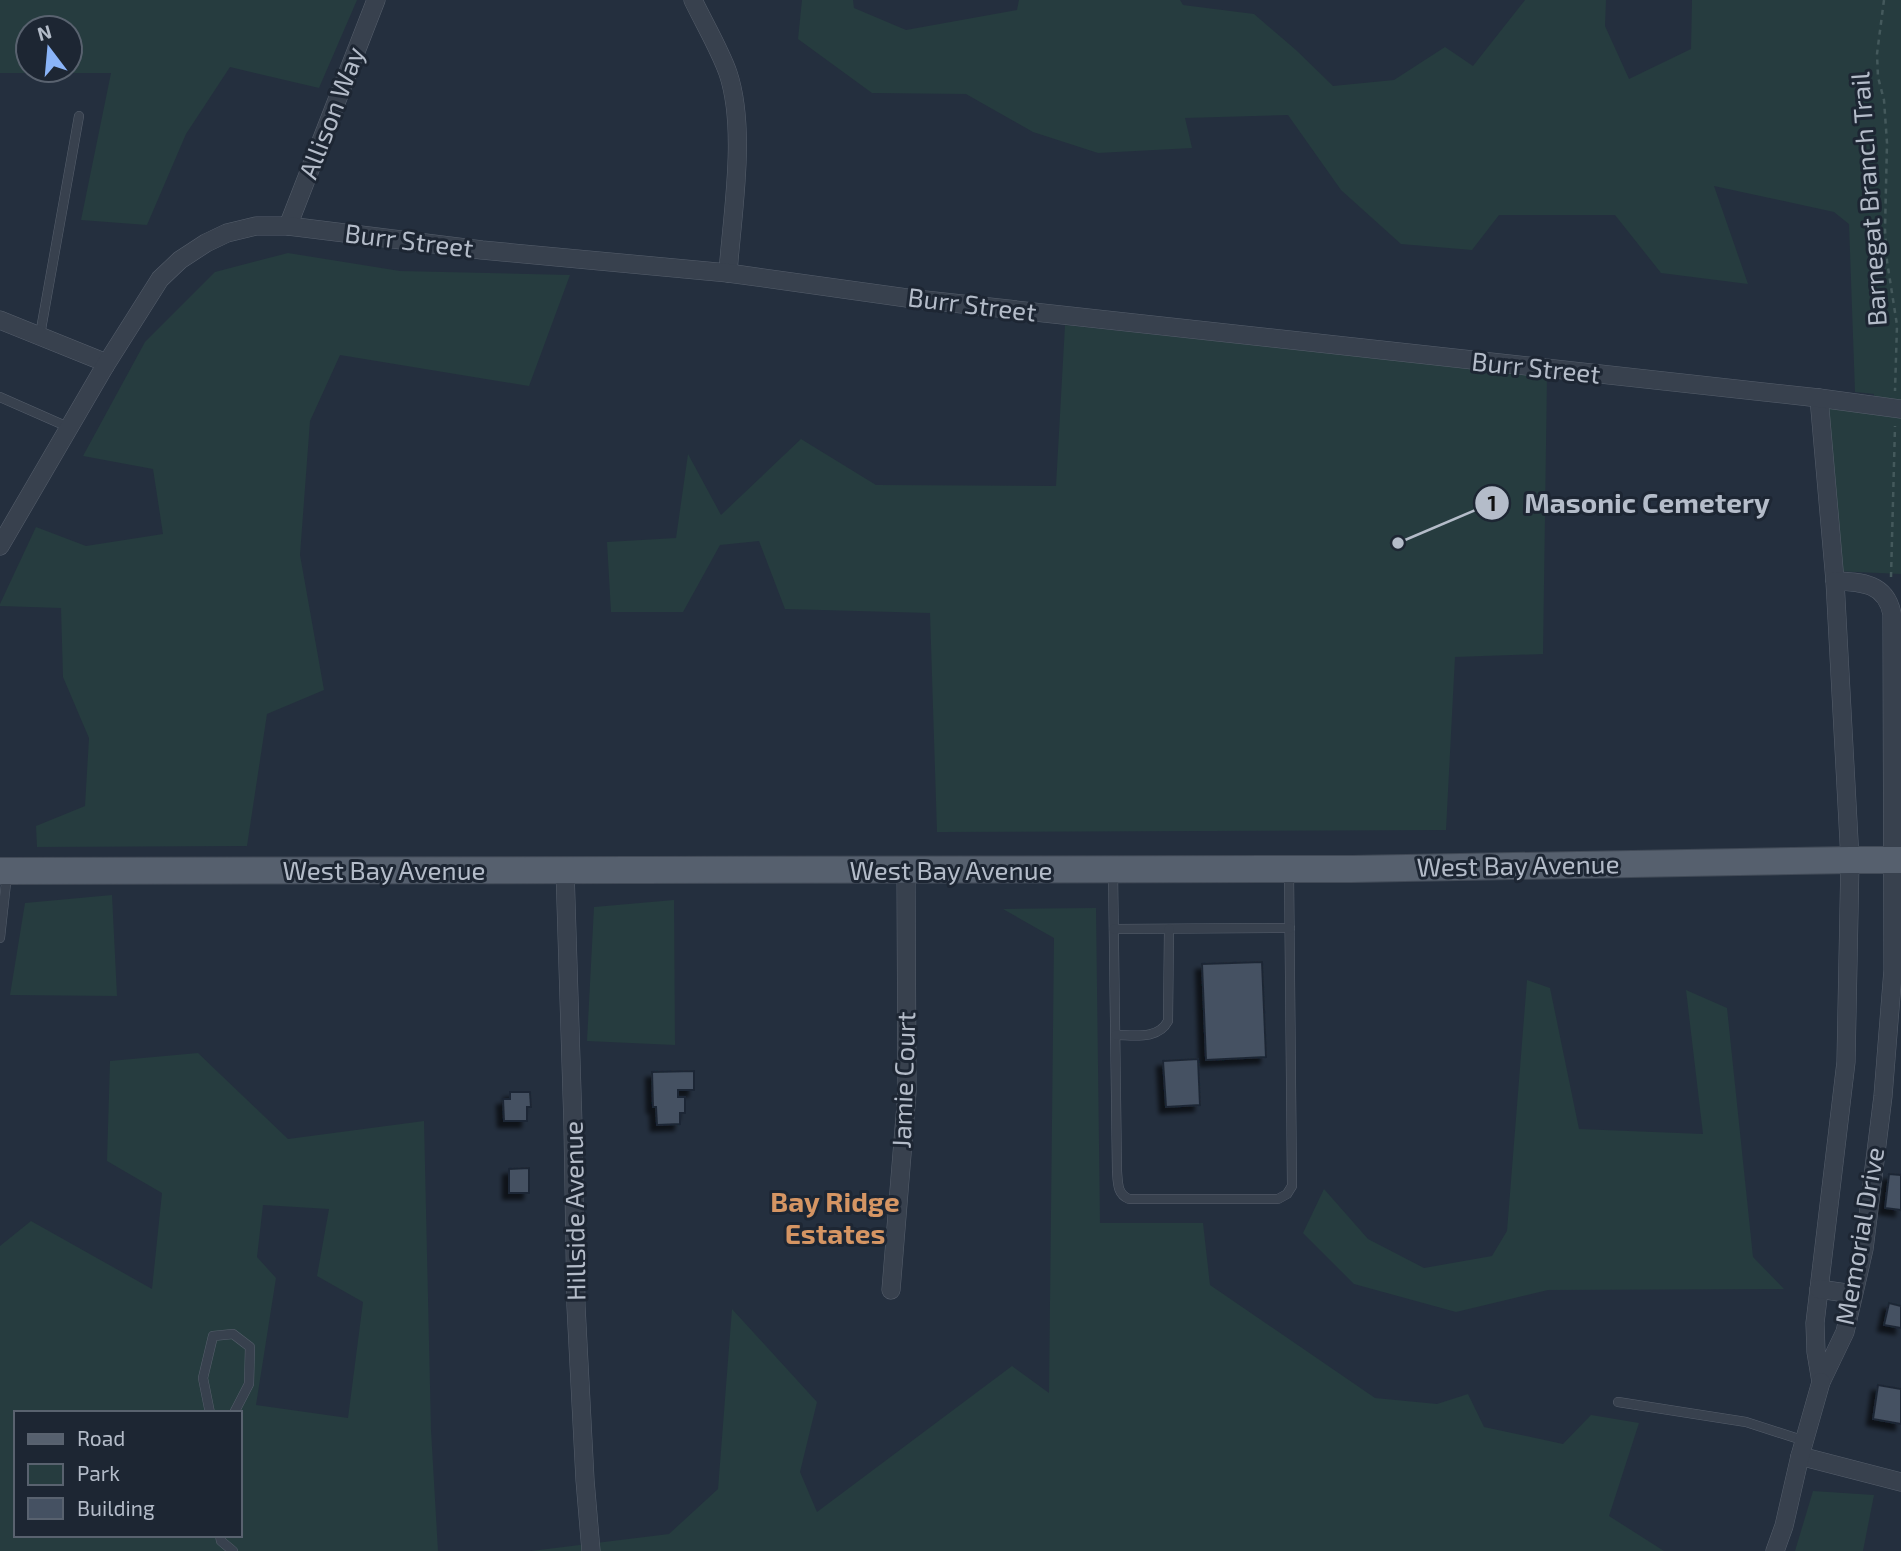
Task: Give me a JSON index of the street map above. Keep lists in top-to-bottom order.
{
  "streets": {
    "main road": ["West Bay Avenue"],
    "street": [
      "Allison Way",
      "Burr Street",
      "Jamie Court",
      "Hillside Avenue",
      "Memorial Drive"
    ],
    "path": ["Barnegat Branch Trail"]
  },
  "crossings": [
    ["Allison Way", "Burr Street"],
    ["Barnegat Branch Trail", "Burr Street"],
    ["Barnegat Branch Trail", "Memorial Drive"],
    ["Burr Street", "Memorial Drive"],
    ["West Bay Avenue", "Jamie Court"],
    ["West Bay Avenue", "Hillside Avenue"],
    ["West Bay Avenue", "Memorial Drive"]
  ],
  "districts": ["Bay Ridge Estates"],
  "places": ["Masonic Cemetery"],
  "legend": ["Road", "Park", "Building"],
  "north": "top"
}
